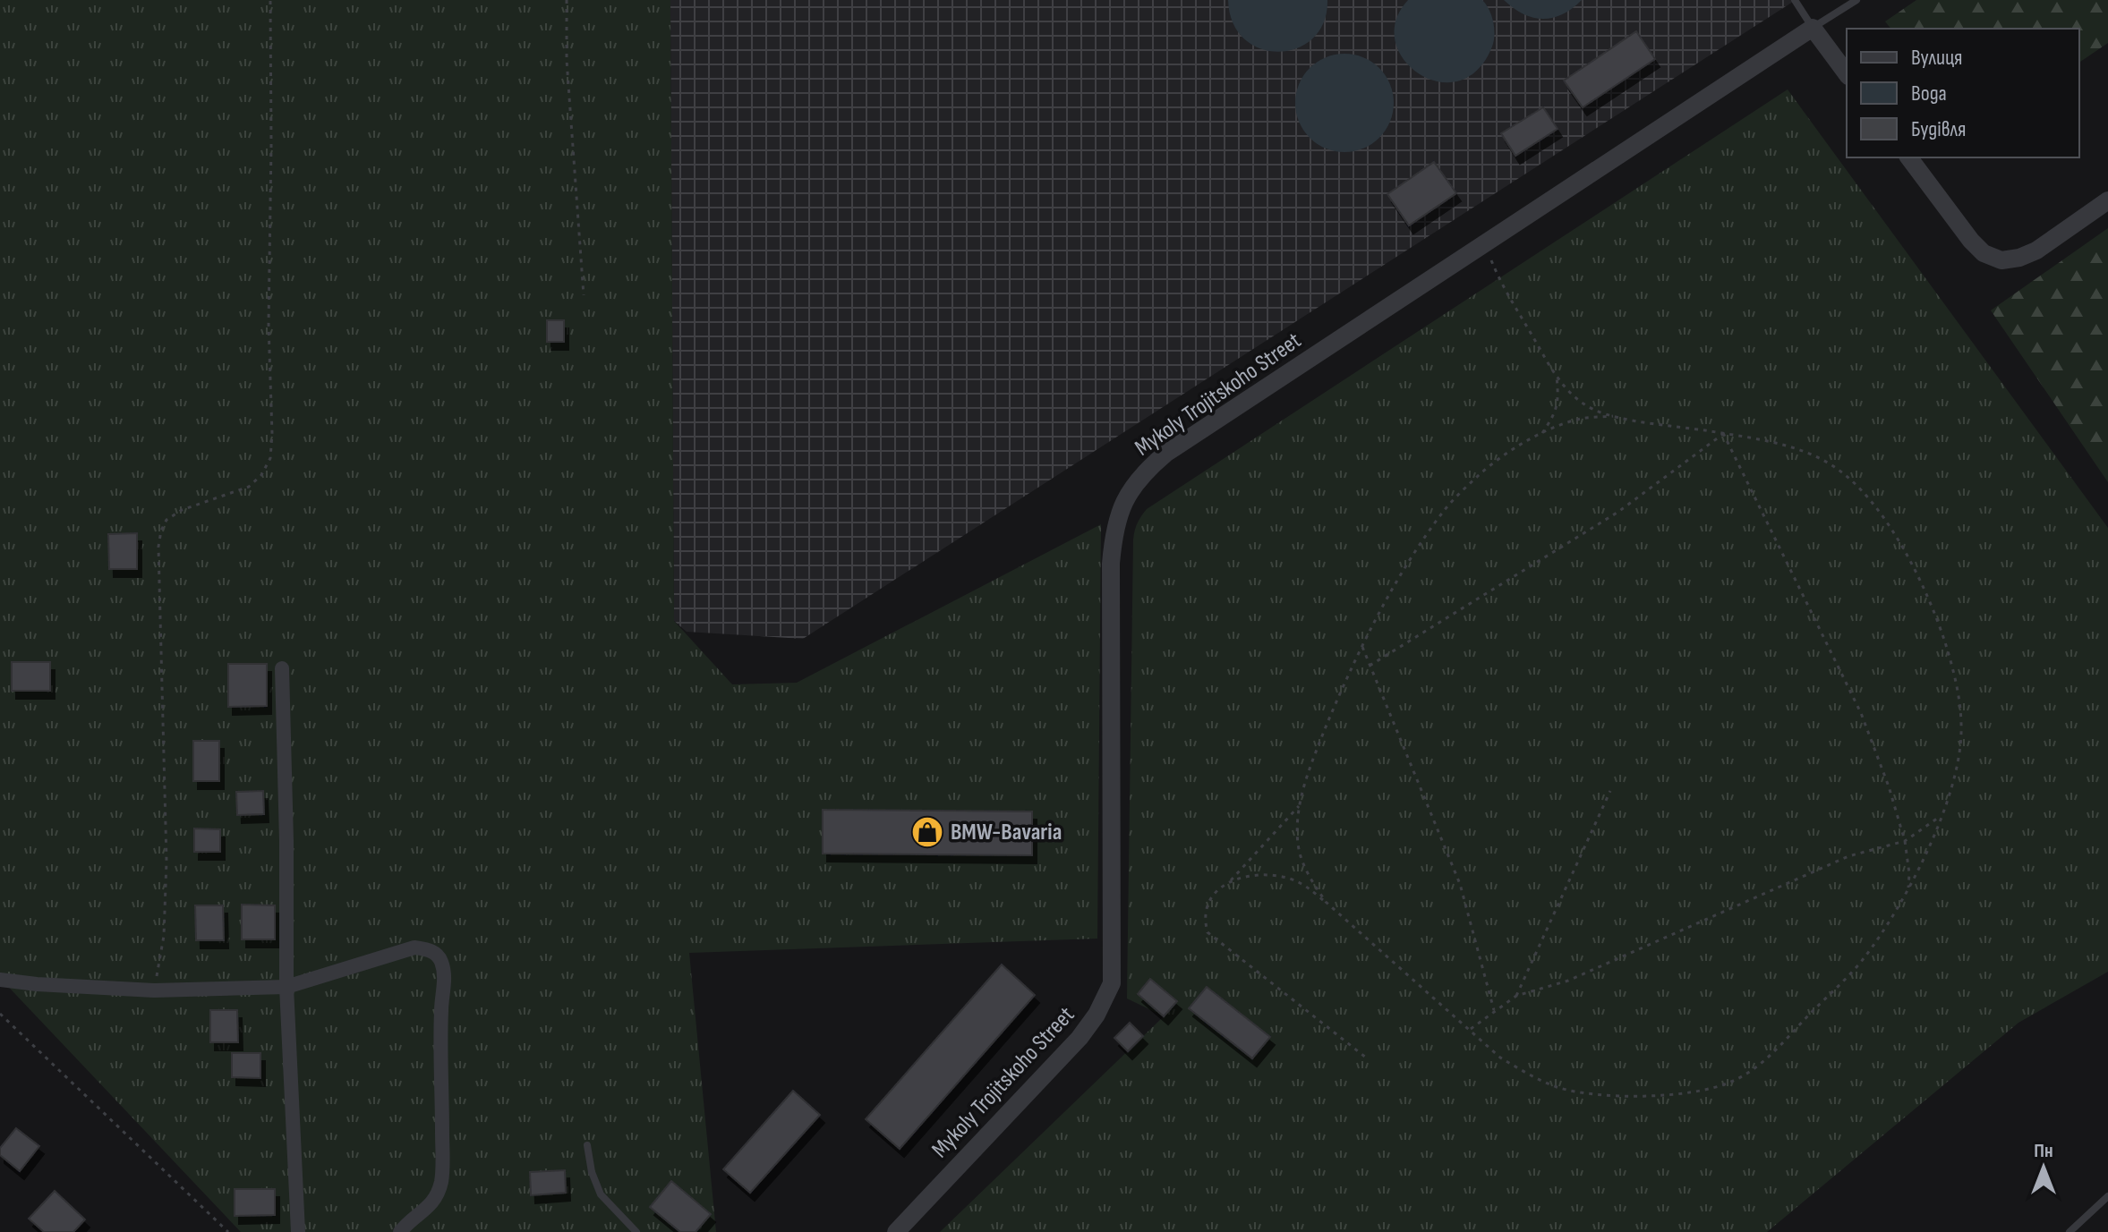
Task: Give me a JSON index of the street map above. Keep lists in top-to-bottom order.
{
  "streets": {
    "street": ["Mykoly Trojitskoho Street"]
  },
  "places": {
    "shop": ["BMW-Bavaria"]
  },
  "legend": ["Вулиця", "Вода", "Будівля"],
  "north": "top"
}
